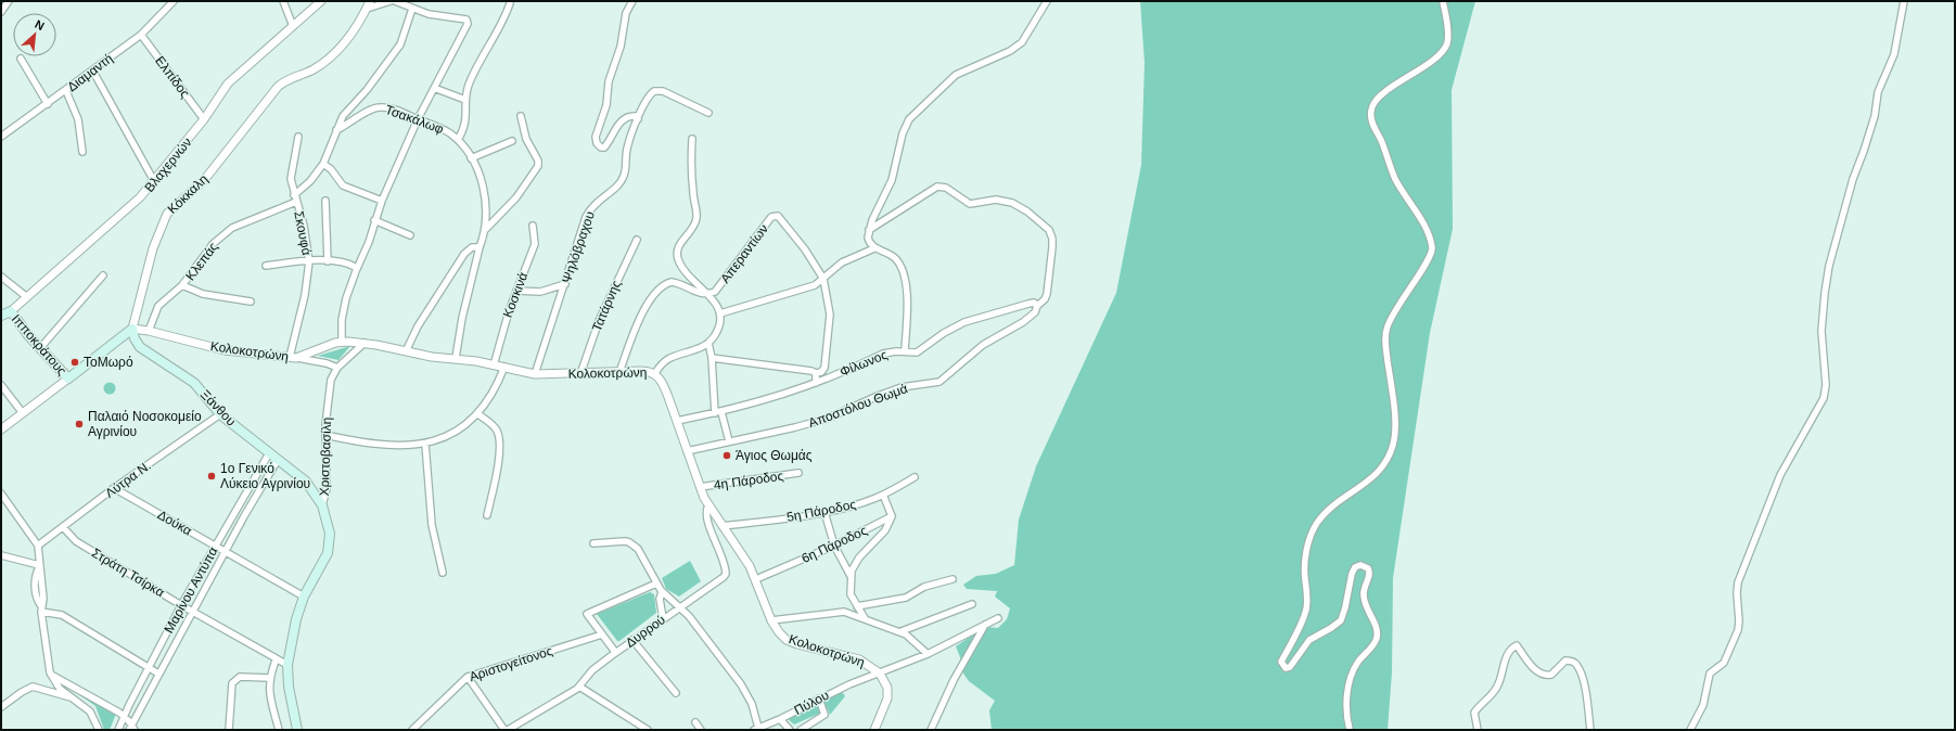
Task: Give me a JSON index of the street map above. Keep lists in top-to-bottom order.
{
  "streets": {
    "main road": [
      "Βλαχερνών",
      "Ιπποκράτους",
      "Ξάνθου",
      "Χριστοβασίλη"
    ],
    "street": [
      "Διαμαντή",
      "Ελπίδος",
      "Τσακάλωφ",
      "Κόκκαλη",
      "Σκουφά",
      "Ψηλόβραχου",
      "Απεραντίων",
      "Κλεπάς",
      "Κοσκινά",
      "Τατάρνης",
      "Κολοκοτρώνη",
      "Φίλωνος",
      "Αποστόλου Θωμά",
      "Λύτρα Ν.",
      "4η Πάροδος",
      "5η Πάροδος",
      "Δούκα",
      "6η Πάροδος",
      "Στράτη Τσίρκα",
      "Μαρίνου Αντύπα",
      "Δυρρού",
      "Αριστογείτονος",
      "Πύλου"
    ]
  },
  "crossings": [
    ["Διαμαντή", "Ελπίδος"],
    ["Ελπίδος", "Βλαχερνών"],
    ["Τσακάλωφ", "Κλεπάς"],
    ["Τσακάλωφ", "Κολοκοτρώνη"],
    ["Βλαχερνών", "Ιπποκράτους"],
    ["Κόκκαλη", "Κολοκοτρώνη"],
    ["Κόκκαλη", "Ξάνθου"],
    ["Σκουφά", "Κλεπάς"],
    ["Σκουφά", "Κολοκοτρώνη"],
    ["Ψηλόβραχου", "Κολοκοτρώνη"],
    ["Απεραντίων", "Κολοκοτρώνη"],
    ["Κλεπάς", "Κολοκοτρώνη"],
    ["Κοσκινά", "Κολοκοτρώνη"],
    ["Τατάρνης", "Κολοκοτρώνη"],
    ["Κολοκοτρώνη", "Φίλωνος"],
    ["Κολοκοτρώνη", "Αποστόλου Θωμά"],
    ["Κολοκοτρώνη", "Ξάνθου"],
    ["Κολοκοτρώνη", "Χριστοβασίλη"],
    ["Κολοκοτρώνη", "4η Πάροδος"],
    ["Κολοκοτρώνη", "5η Πάροδος"],
    ["Κολοκοτρώνη", "6η Πάροδος"],
    ["Κολοκοτρώνη", "Δυρρού"],
    ["Κολοκοτρώνη", "Πύλου"],
    ["Φίλωνος", "Αποστόλου Θωμά"],
    ["Ξάνθου", "Χριστοβασίλη"],
    ["Ξάνθου", "Λύτρα Ν."],
    ["Ξάνθου", "Μαρίνου Αντύπα"],
    ["Χριστοβασίλη", "Δούκα"],
    ["Χριστοβασίλη", "Στράτη Τσίρκα"],
    ["Λύτρα Ν.", "Δούκα"],
    ["Λύτρα Ν.", "Στράτη Τσίρκα"],
    ["Δούκα", "Μαρίνου Αντύπα"],
    ["Στράτη Τσίρκα", "Μαρίνου Αντύπα"],
    ["Δυρρού", "Πύλου"]
  ],
  "places": [
    "ΤοΜωρό",
    "Παλαιό Νοσοκομείο Αγρινίου",
    "Άγιος Θωμάς",
    "1ο Γενικό Λύκειο Αγρινίου"
  ],
  "north": "top right"
}
